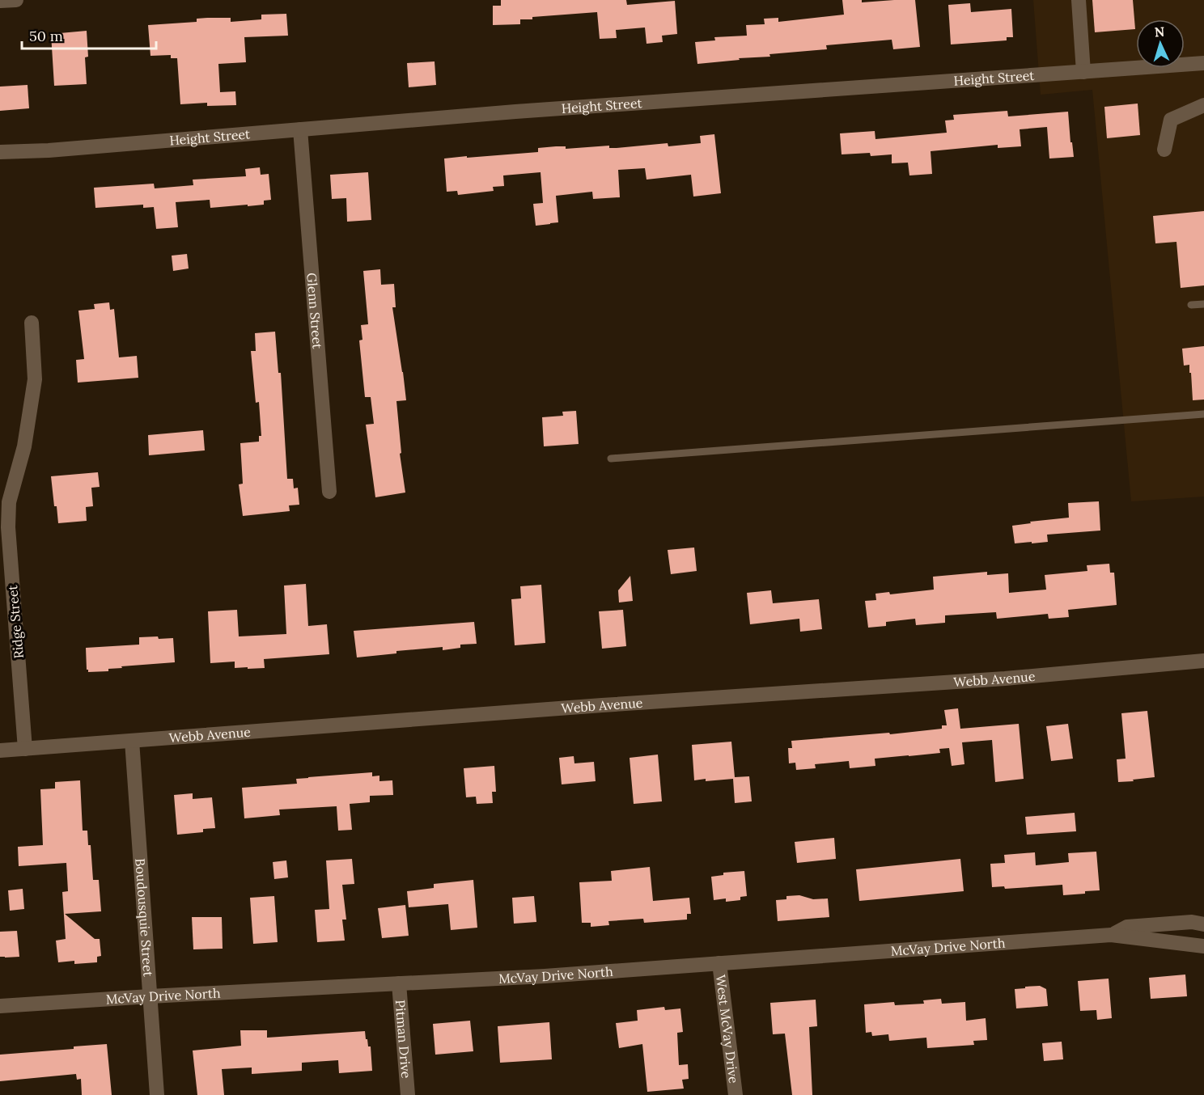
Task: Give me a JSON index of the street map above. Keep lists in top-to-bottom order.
{
  "streets": {
    "street": [
      "Height Street",
      "Glenn Street",
      "Ridge Street",
      "Webb Avenue",
      "Boudousquie Street",
      "McVay Drive North",
      "West McVay Drive",
      "Pitman Drive"
    ]
  },
  "crossings": [
    ["Height Street", "Glenn Street"],
    ["Ridge Street", "Webb Avenue"],
    ["Webb Avenue", "Boudousquie Street"],
    ["Boudousquie Street", "McVay Drive North"],
    ["McVay Drive North", "West McVay Drive"],
    ["McVay Drive North", "Pitman Drive"]
  ],
  "scale_bar": "50 m",
  "north": "top"
}
